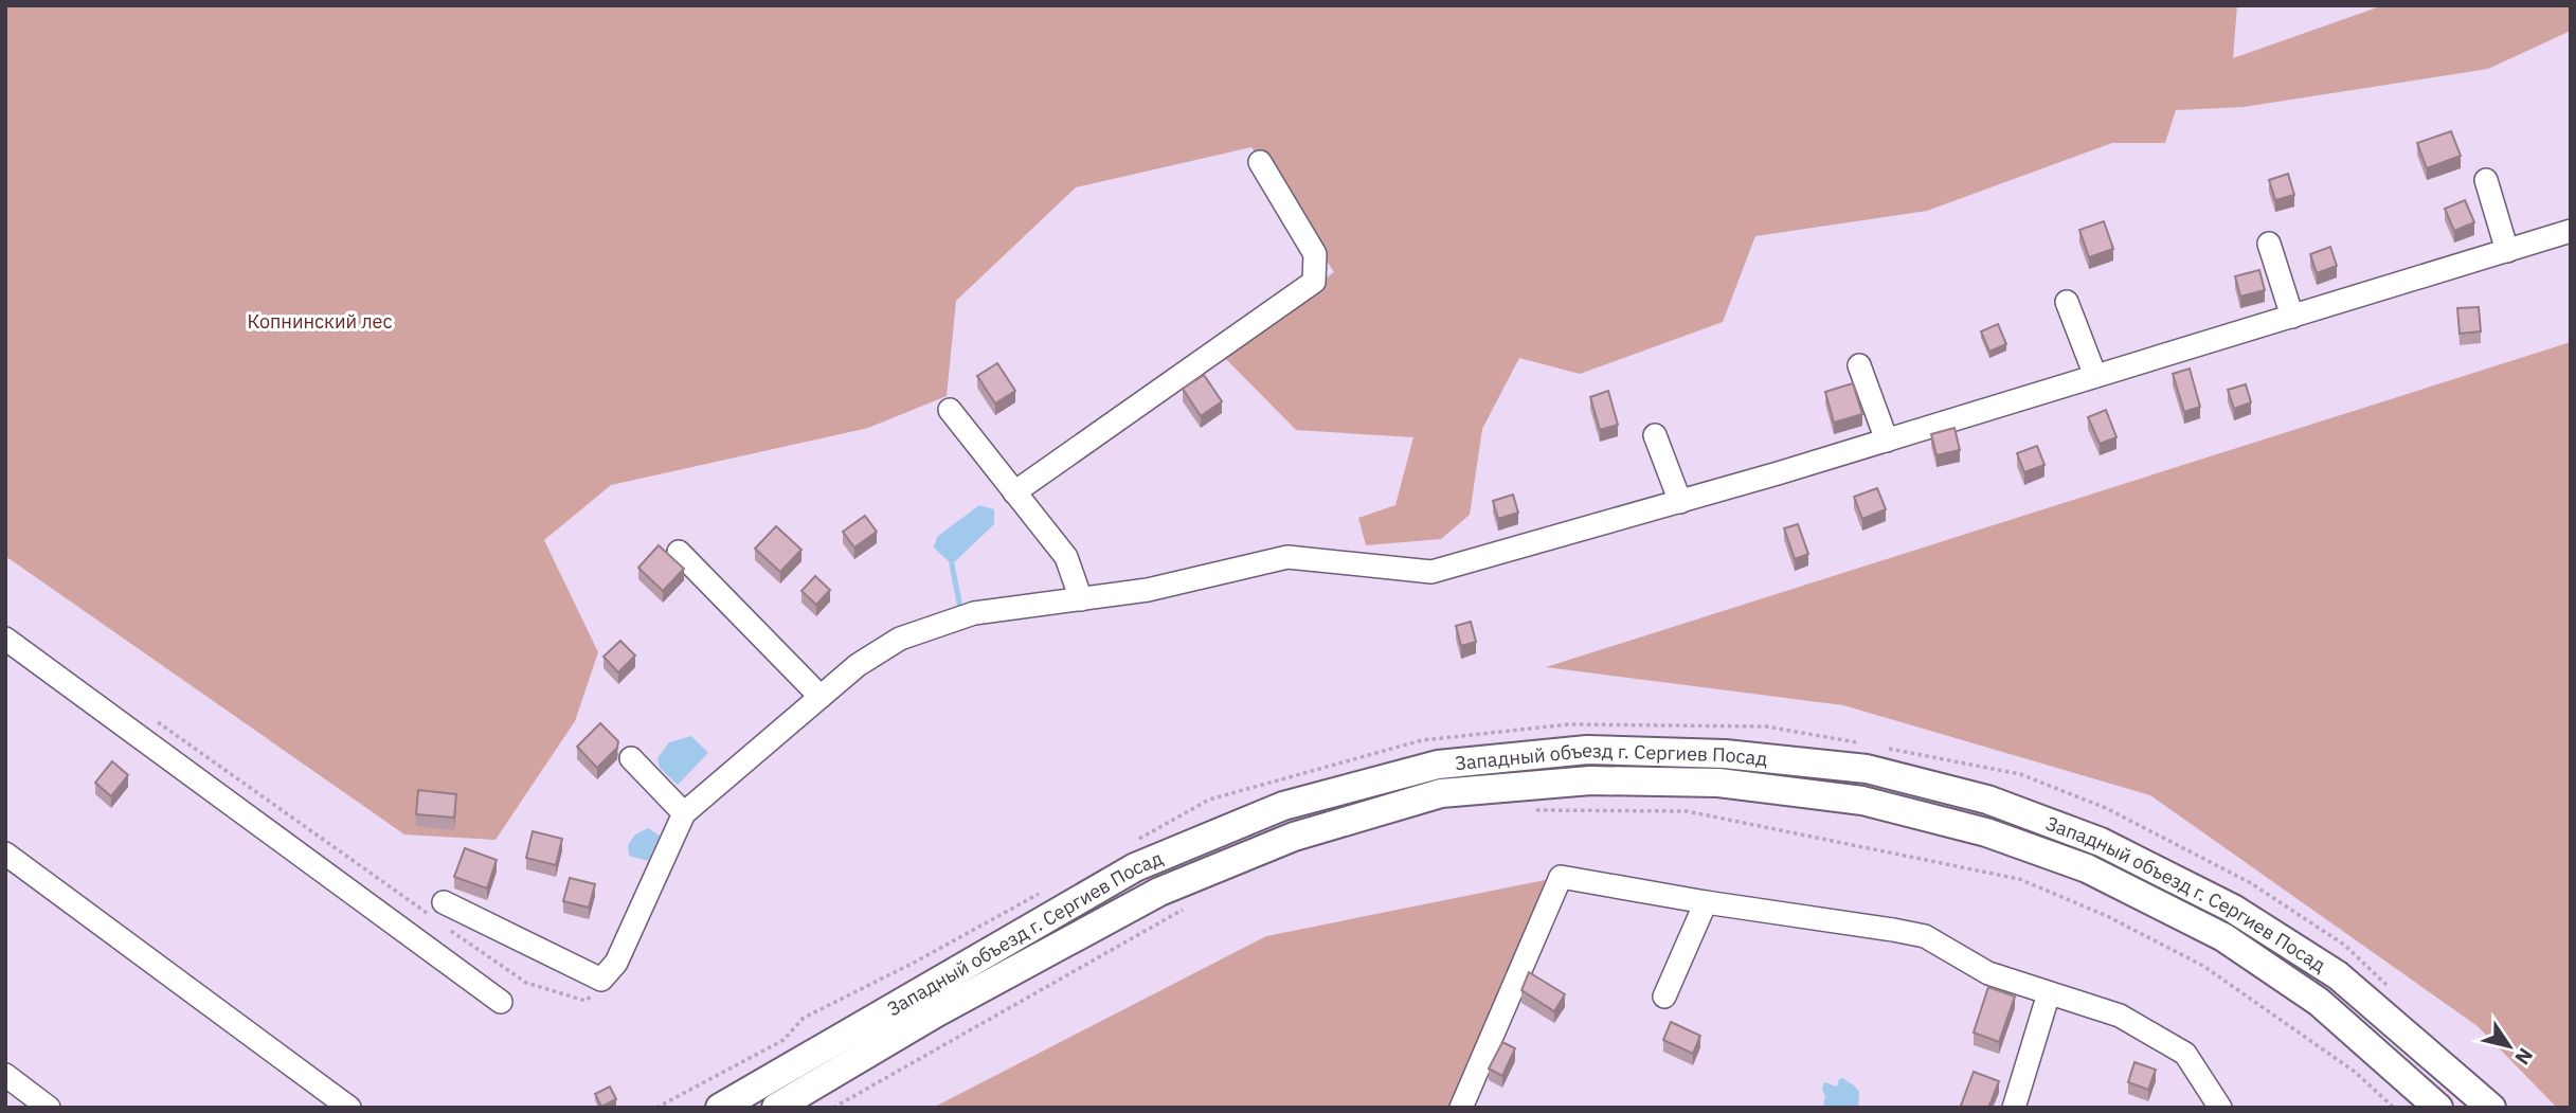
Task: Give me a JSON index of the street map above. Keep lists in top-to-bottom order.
{
  "streets": {
    "main road": ["Западный объезд г. Сергиев Посад"]
  },
  "parks": ["Копнинский лес"],
  "north": "bottom right"
}
